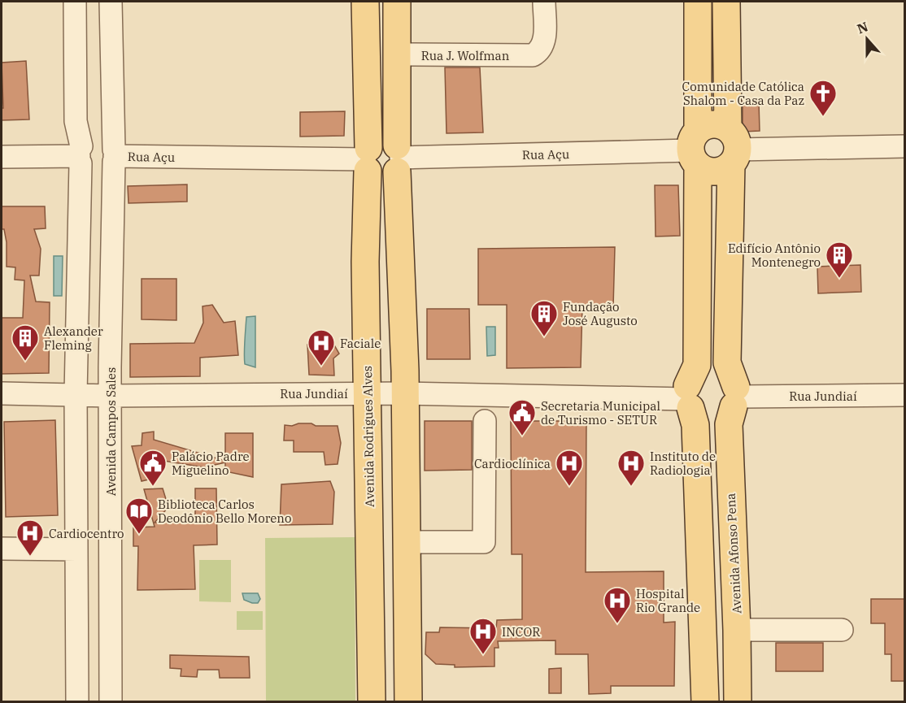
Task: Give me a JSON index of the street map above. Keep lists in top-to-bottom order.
{
  "streets": {
    "main road": ["Avenida Rodrigues Alves", "Avenida Afonso Pena"],
    "street": [
      "Rua J. Wolfman",
      "Rua Açu",
      "Rua Jundiaí",
      "Avenida Campos Sales"
    ]
  },
  "crossings": [
    ["Rua Açu", "Avenida Campos Sales"],
    ["Rua Açu", "Avenida Rodrigues Alves"],
    ["Rua Jundiaí", "Avenida Campos Sales"],
    ["Rua Jundiaí", "Avenida Rodrigues Alves"],
    ["Rua Jundiaí", "Avenida Afonso Pena"]
  ],
  "places": {
    "church": ["Comunidade Católica Shalom - Casa da Paz"],
    "building": ["Edifício Antônio Montenegro", "Fundação José Augusto", "Alexander Fleming"],
    "hospital": [
      "Faciale",
      "Cardioclínica",
      "Instituto de Radiologia",
      "Cardiocentro",
      "Hospital Rio Grande",
      "INCOR"
    ],
    "public building": ["Secretaria Municipal de Turismo - SETUR", "Palácio Padre Miguelino"],
    "library": ["Biblioteca Carlos Deodônio Bello Moreno"]
  },
  "north": "top"
}
